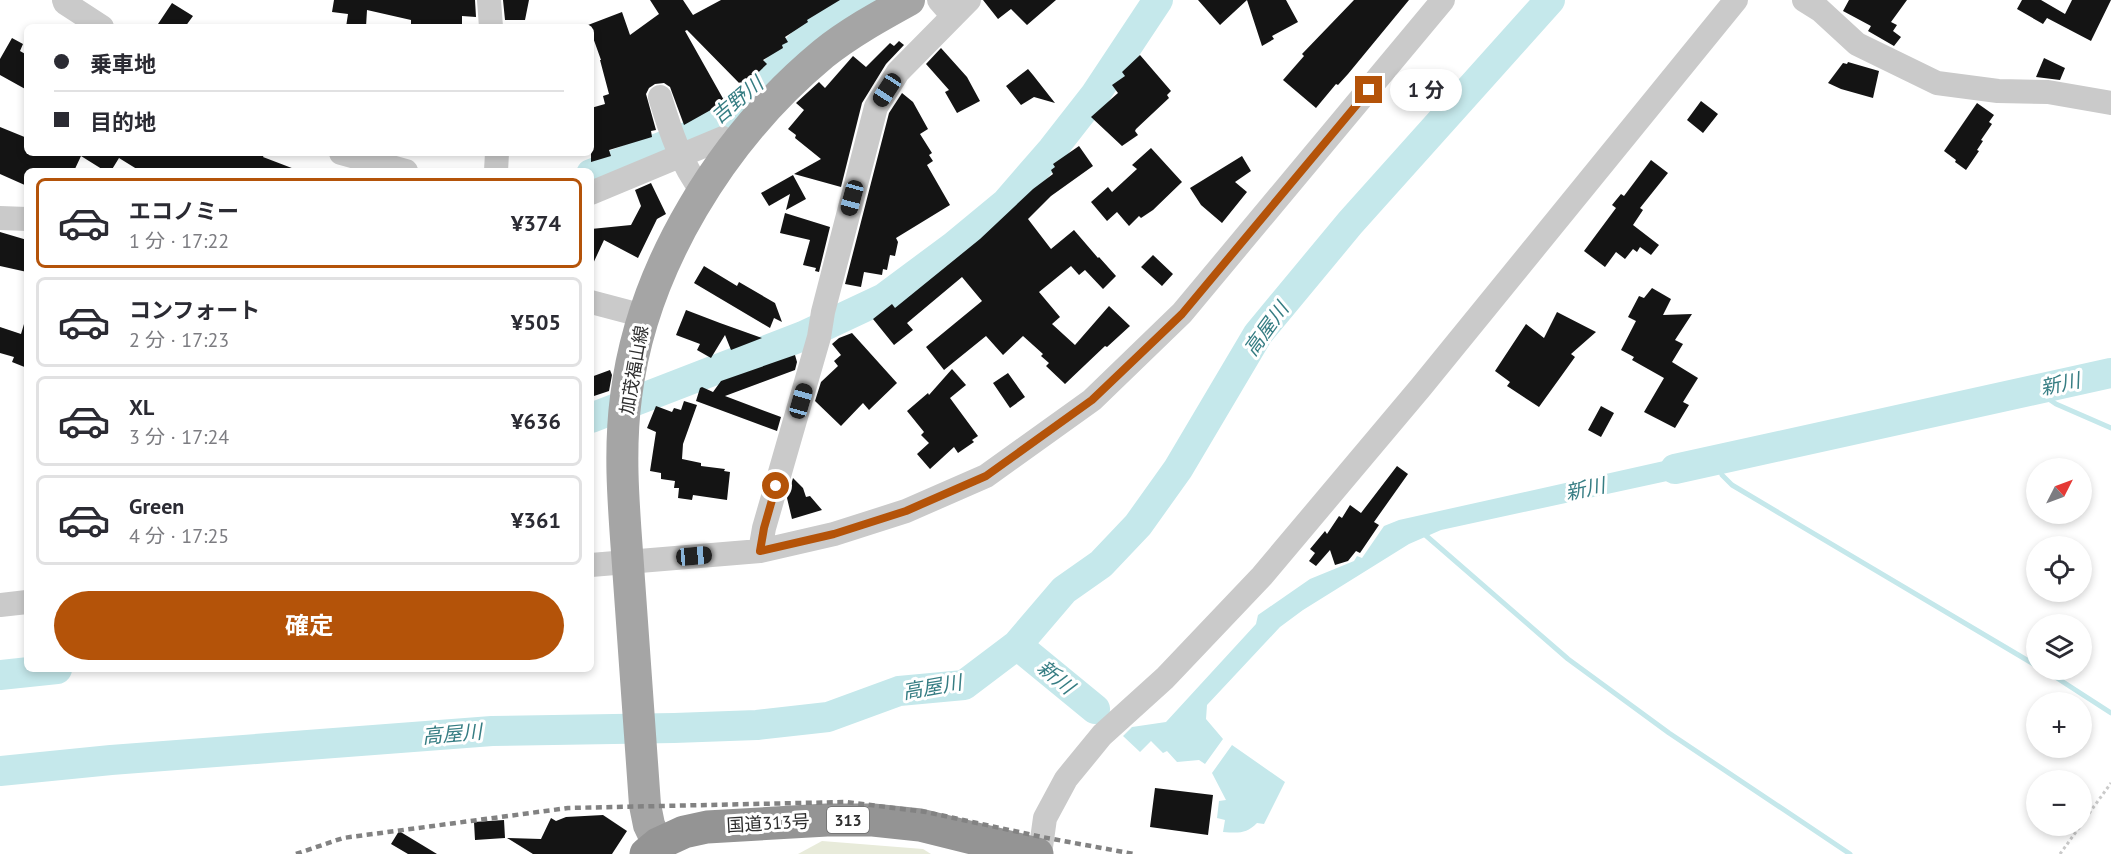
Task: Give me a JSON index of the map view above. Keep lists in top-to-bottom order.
{
  "streets": {
    "highway": ["313", "国道313号"],
    "main road": ["加茂福山線"]
  },
  "crossings": [
    ["加茂福山線", "国道313号"]
  ],
  "water": ["吉野川", "高屋川", "新川"],
  "north": "top right",
  "page": {
    "banner": ["乗車地", "目的地"],
    "bubble": "1 分",
    "list": [
      {
        "name": "エコノミー",
        "note": "1 分 · 17:22",
        "value": "¥374"
      },
      {
        "name": "コンフォート",
        "note": "2 分 · 17:23",
        "value": "¥505"
      },
      {
        "name": "XL",
        "note": "3 分 · 17:24",
        "value": "¥636"
      },
      {
        "name": "Green",
        "note": "4 分 · 17:25",
        "value": "¥361"
      }
    ],
    "map_buttons": ["+", "−"],
    "buttons": "確定"
  }
}
